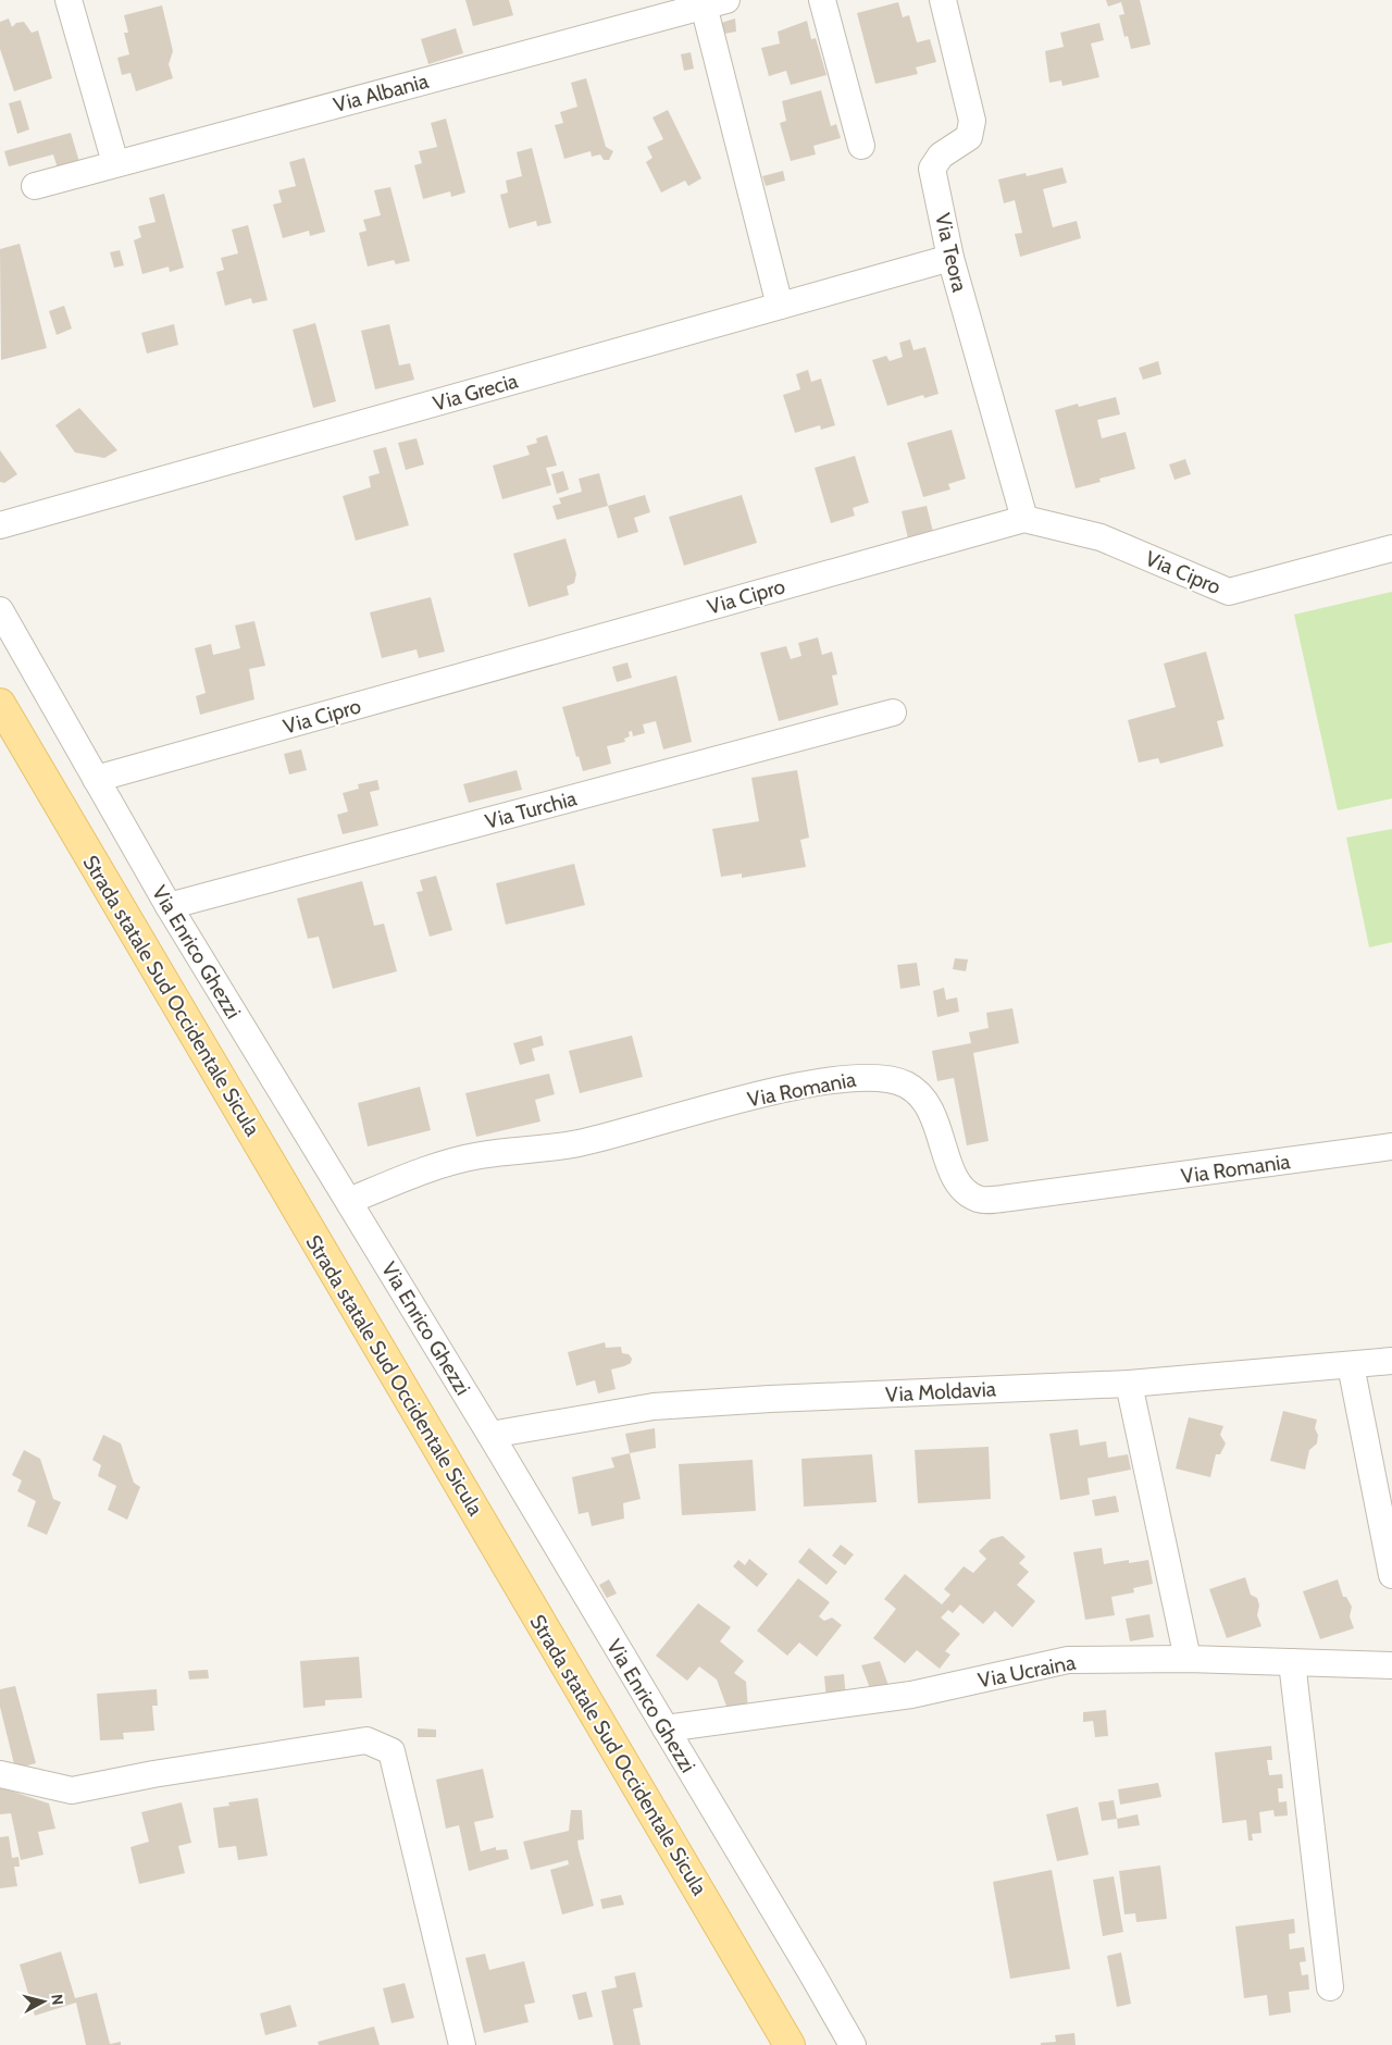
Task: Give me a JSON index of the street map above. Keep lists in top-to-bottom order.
{
  "streets": {
    "main road": ["Strada statale Sud Occidentale Sicula"],
    "street": [
      "Via Albania",
      "Via Teora",
      "Via Grecia",
      "Via Cipro",
      "Via Turchia",
      "Via Enrico Ghezzi",
      "Via Romania",
      "Via Moldavia",
      "Via Ucraina"
    ]
  },
  "crossings": [
    ["Via Teora", "Via Grecia"],
    ["Via Teora", "Via Cipro"],
    ["Via Cipro", "Via Enrico Ghezzi"],
    ["Via Turchia", "Via Enrico Ghezzi"],
    ["Via Enrico Ghezzi", "Via Romania"],
    ["Via Enrico Ghezzi", "Via Moldavia"],
    ["Via Enrico Ghezzi", "Via Ucraina"]
  ],
  "north": "right"
}
